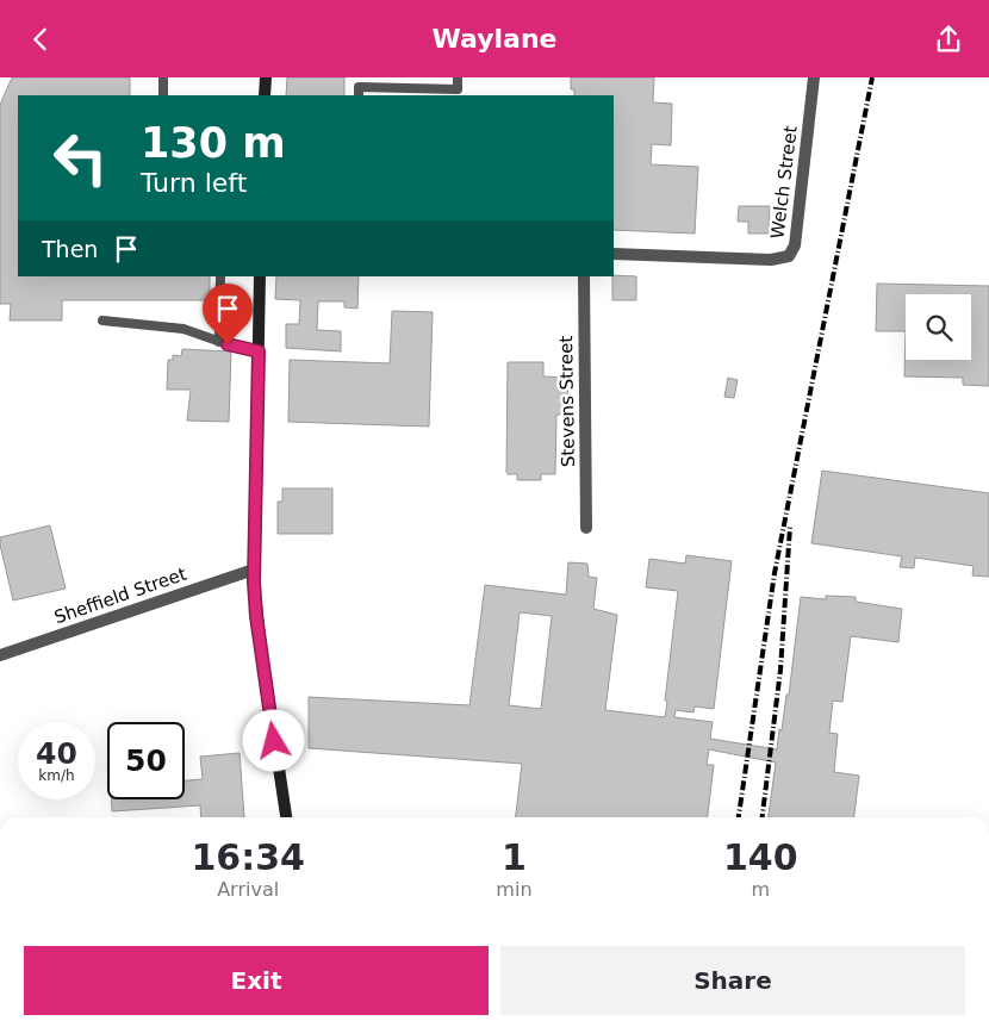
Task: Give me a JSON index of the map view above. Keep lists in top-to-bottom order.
{
  "streets": {
    "street": ["Welch Street", "Stevens Street", "Sheffield Street"]
  },
  "page": {
    "header": "Waylane",
    "turn": ["130 m", "Turn left"],
    "then": "Then",
    "speed": "40 km/h",
    "limit": "50",
    "eta": [
      "16:34",
      "Arrival",
      "1",
      "min",
      "140",
      "m"
    ],
    "buttons": ["Exit", "Share"]
  }
}
